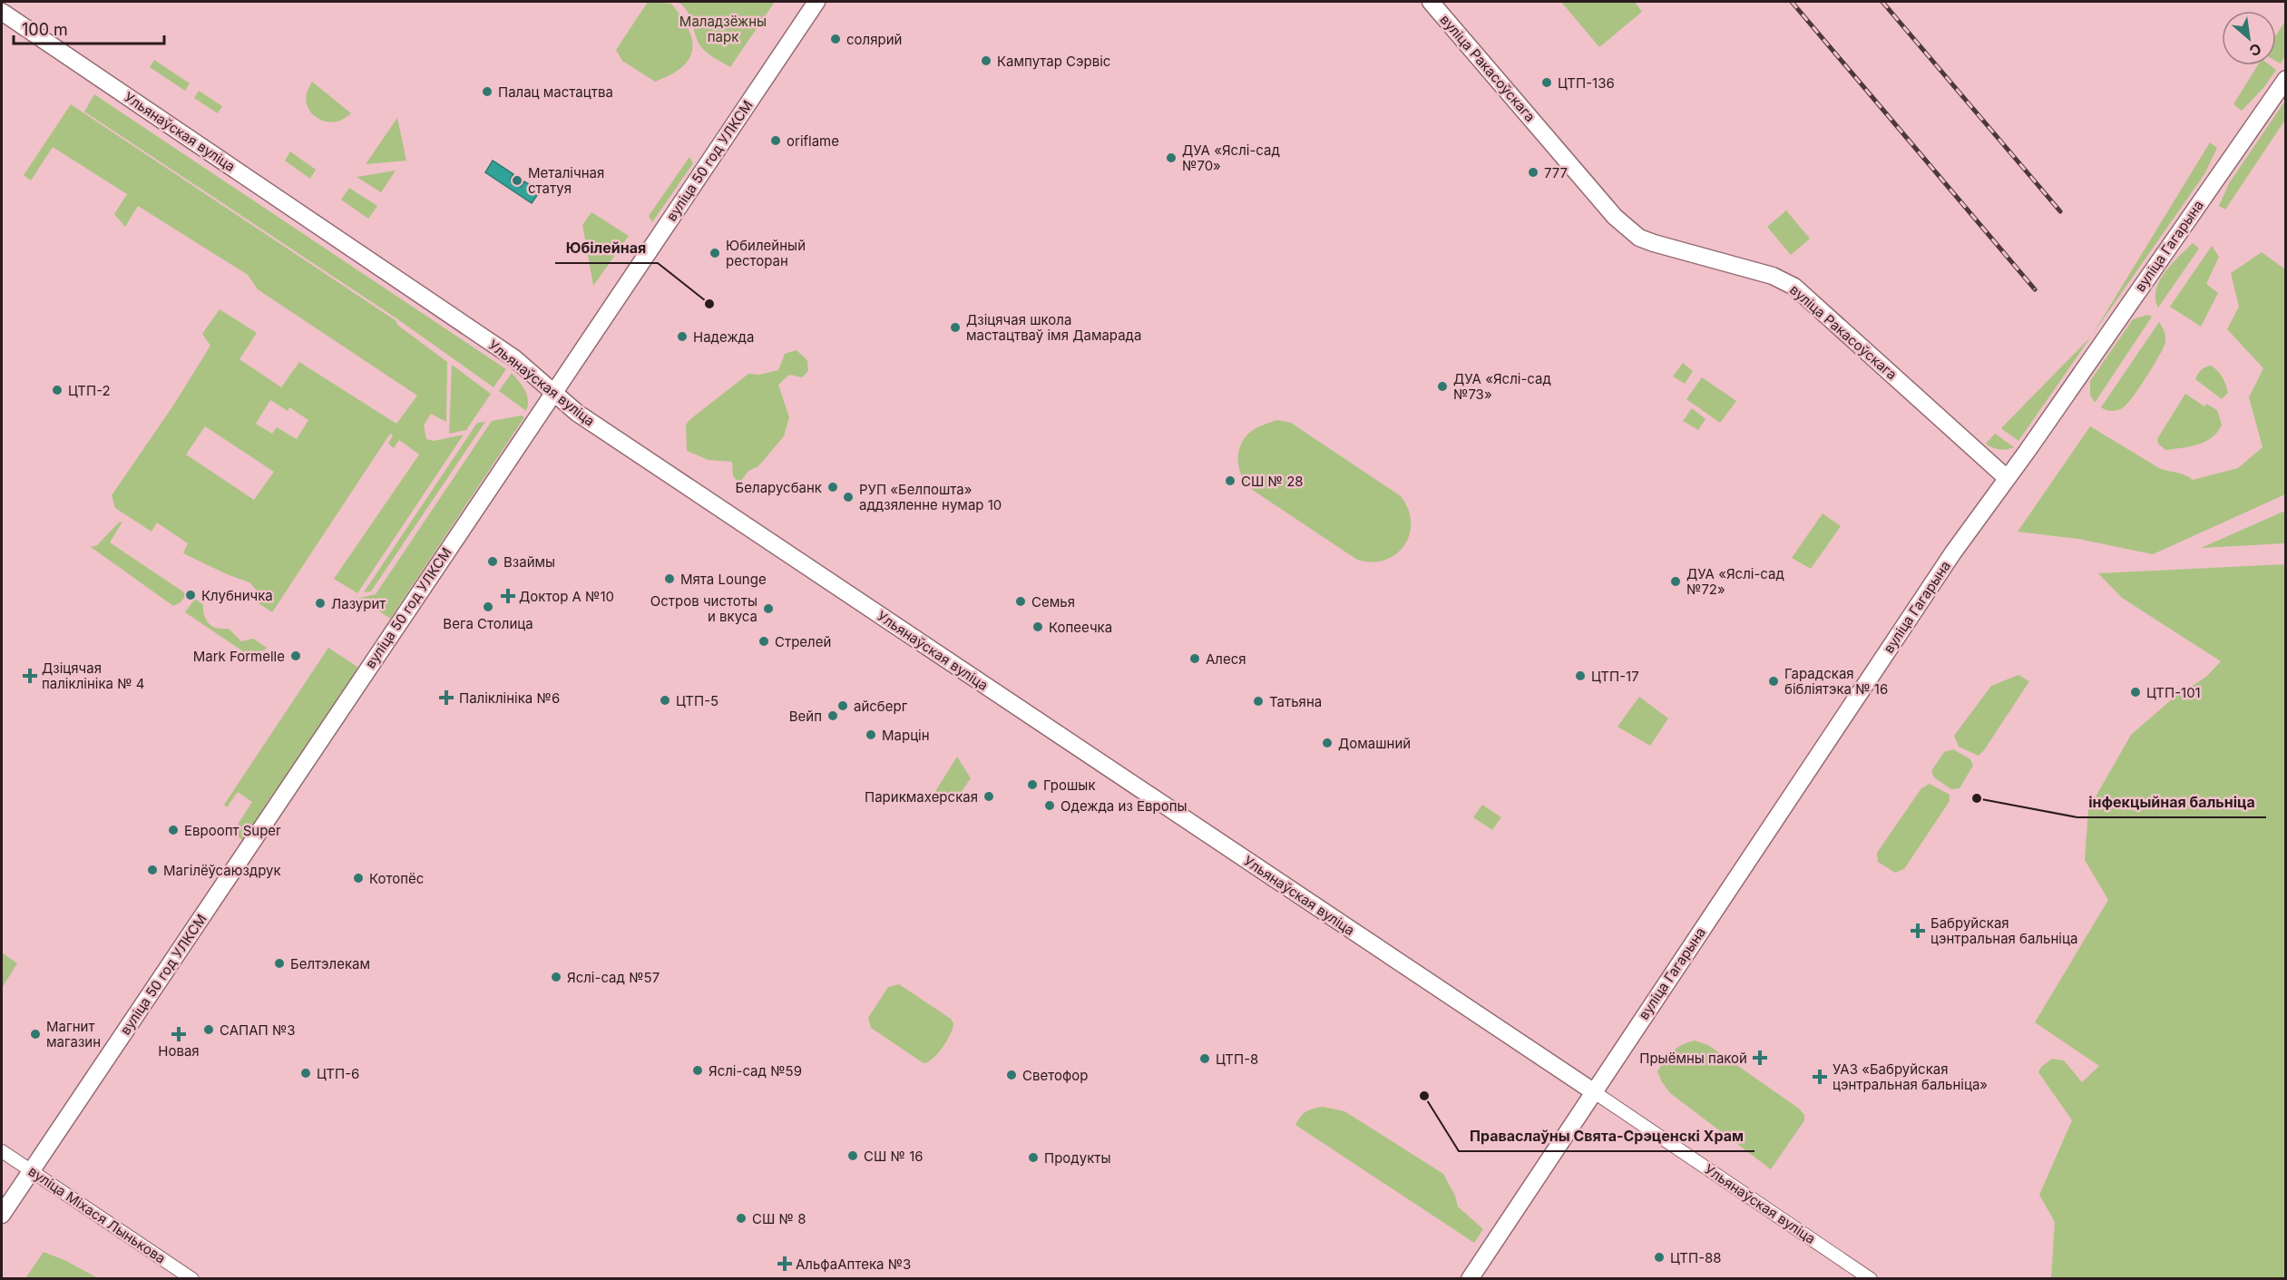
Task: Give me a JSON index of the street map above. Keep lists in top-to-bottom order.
{
  "streets": {
    "main road": [
      "вуліца Ракасоўскага",
      "Ульянаўская вуліца",
      "вуліца 50 год УЛКСМ",
      "вуліца Гагарына"
    ],
    "street": ["вуліца Міхася Лынькова"]
  },
  "crossings": [
    ["вуліца Ракасоўскага", "вуліца Гагарына"],
    ["Ульянаўская вуліца", "вуліца 50 год УЛКСМ"],
    ["Ульянаўская вуліца", "вуліца Гагарына"],
    ["вуліца 50 год УЛКСМ", "вуліца Міхася Лынькова"]
  ],
  "parks": ["Маладзёжны парк"],
  "places": {
    "other": [
      "солярий",
      "Кампутар Сэрвіс",
      "ЦТП-136",
      "Палац мастацтва",
      "oriflame",
      "ДУА «Яслі-сад №70»",
      "777",
      "Металічная статуя",
      "Юбилейный ресторан",
      "Юбілейная",
      "Дзіцячая школа мастацтваў імя Дамарада",
      "Надежда",
      "ДУА «Яслі-сад №73»",
      "ЦТП-2",
      "СШ № 28",
      "Беларусбанк",
      "РУП «Белпошта» аддзяленне нумар 10",
      "Взаймы",
      "Мята Lounge",
      "ДУА «Яслі-сад №72»",
      "Клубничка",
      "Семья",
      "Лазурит",
      "Вега Столица",
      "Остров чистоты и вкуса",
      "Копеечка",
      "Стрелей",
      "Mark Formelle",
      "Алеся",
      "ЦТП-17",
      "Гарадская бібліятэка № 16",
      "ЦТП-101",
      "ЦТП-5",
      "Татьяна",
      "айсберг",
      "Вейп",
      "Марцін",
      "Домашний",
      "Грошык",
      "Парикмахерская",
      "інфекцыйная бальніца",
      "Одежда из Европы",
      "Евроопт Super",
      "Магілёўсаюздрук",
      "Котопёс",
      "Белтэлекам",
      "Яслі-сад №57",
      "САПАП №3",
      "Магнит магазин",
      "ЦТП-8",
      "Яслі-сад №59",
      "ЦТП-6",
      "Светофор",
      "Праваслаўны Свята-Срэценскі Храм",
      "СШ № 16",
      "Продукты",
      "СШ № 8",
      "ЦТП-88"
    ],
    "health": [
      "Доктор А №10",
      "Дзіцячая паліклініка № 4",
      "Паліклініка №6",
      "Бабруйская цэнтральная бальніца",
      "Новая",
      "Прыёмны пакой",
      "УАЗ «Бабруйская цэнтральная бальніца»",
      "АльфаАптека №3"
    ]
  },
  "scale_bar": "100 m",
  "north": "bottom right"
}
